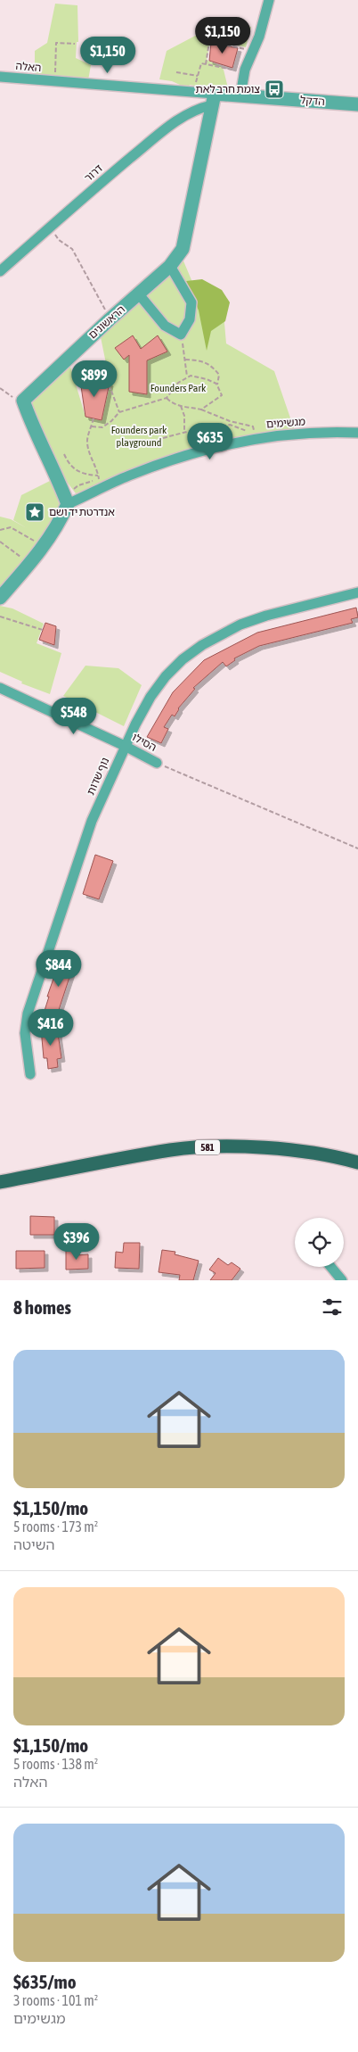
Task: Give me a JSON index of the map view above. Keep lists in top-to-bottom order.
{
  "streets": {
    "main road": ["581"],
    "street": [
      "האלה",
      "הדקל",
      "דרור",
      "הראשונים",
      "מגשימים",
      "הסילו",
      "נוף שדות"
    ]
  },
  "crossings": [
    ["האלה", "הדקל"],
    ["האלה", "דרור"],
    ["האלה", "הראשונים"],
    ["הדקל", "דרור"],
    ["הדקל", "הראשונים"],
    ["דרור", "הראשונים"],
    ["הסילו", "נוף שדות"]
  ],
  "parks": ["Founders Park", "Founders park playground"],
  "places": {
    "bus stop": ["צומת חרב לאת"],
    "place": ["אנדרטת יד ושם"]
  },
  "page": {
    "price": [
      "$1,150",
      "$1,150",
      "$899",
      "$635",
      "$548",
      "$844",
      "$416",
      "$396"
    ],
    "heading": "8 homes",
    "list": [
      {
        "name": "$1,150/mo",
        "note": "5 rooms · 173 m² · השיטה"
      },
      {
        "name": "$1,150/mo",
        "note": "5 rooms · 138 m² · האלה"
      },
      {
        "name": "$635/mo",
        "note": "3 rooms · 101 m² · מגשימים"
      }
    ]
  }
}
